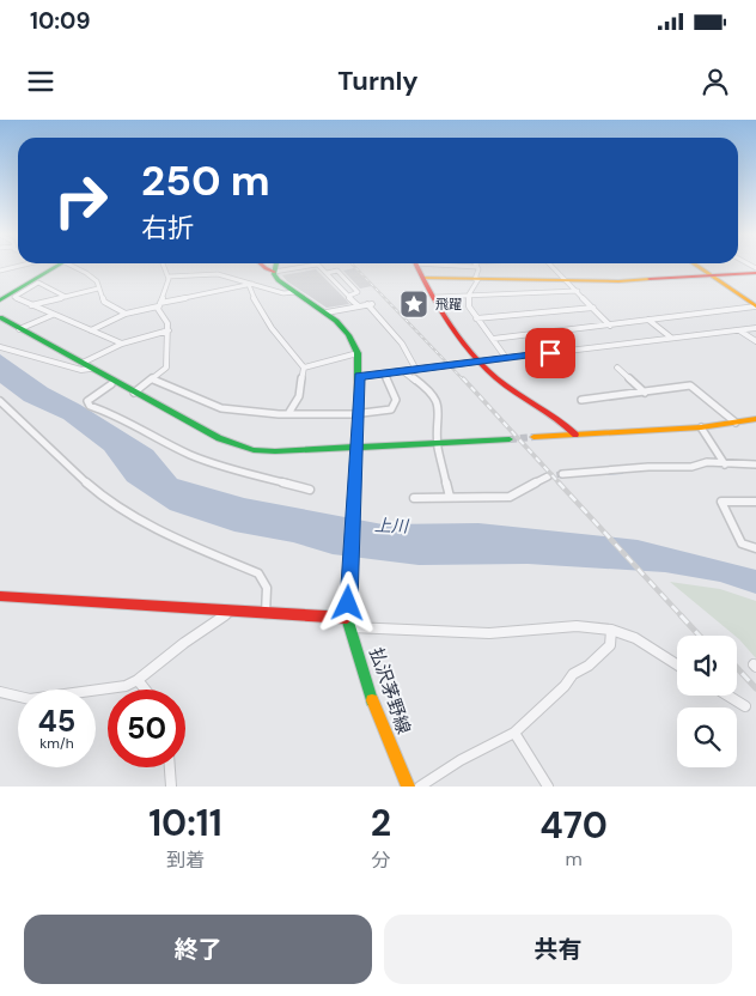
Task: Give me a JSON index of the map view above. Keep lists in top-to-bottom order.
{
  "streets": {
    "main road": ["払沢茅野線"]
  },
  "water": ["上川"],
  "places": {
    "place": ["飛躍"]
  },
  "page": {
    "status": "10:09",
    "header": "Turnly",
    "turn": ["250 m", "右折"],
    "speed": "45 km/h",
    "limit": "50",
    "eta": [
      "10:11",
      "到着",
      "2",
      "分",
      "470",
      "m"
    ],
    "buttons": ["終了", "共有"]
  }
}
